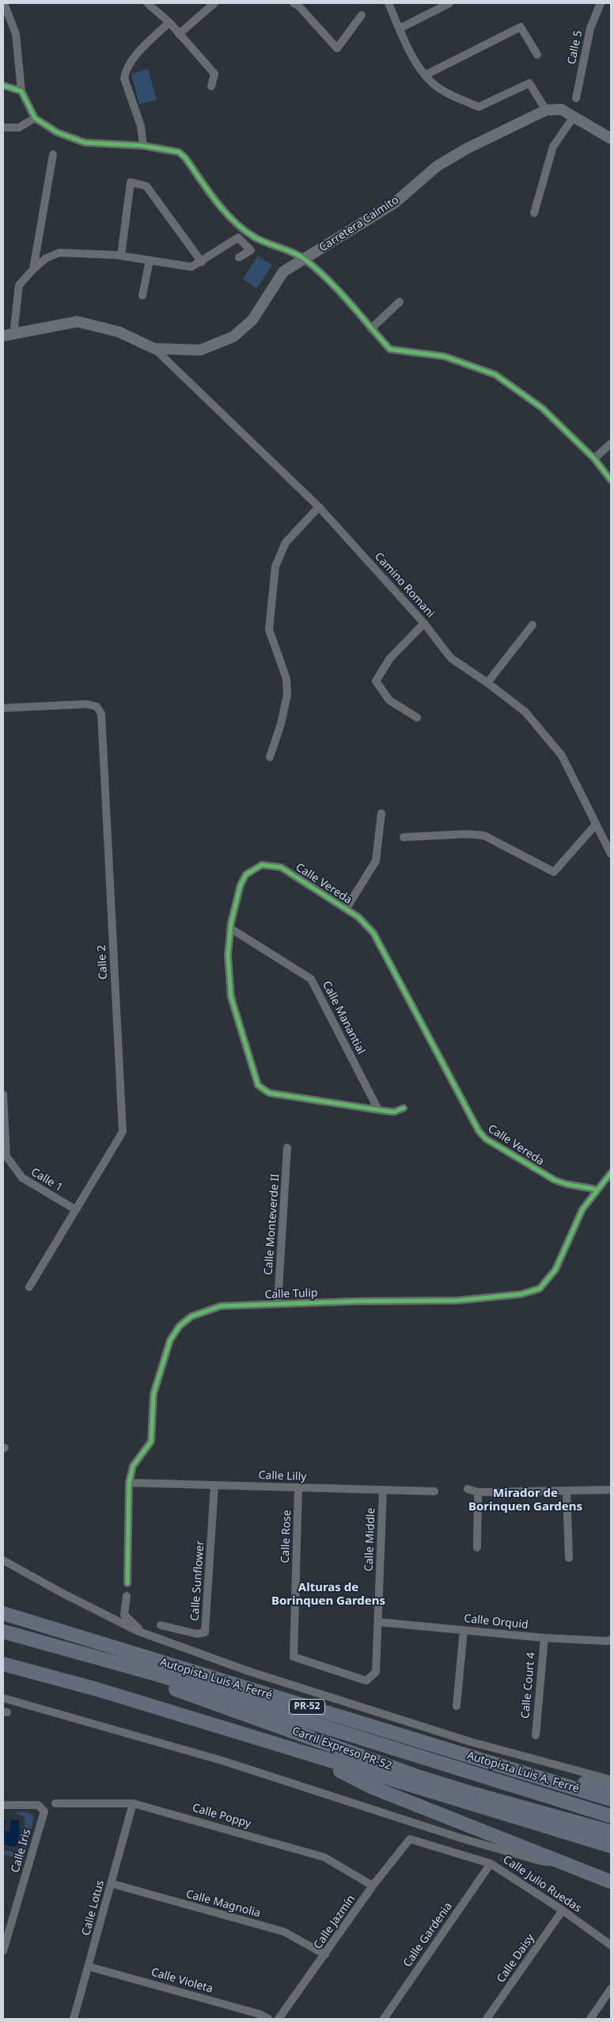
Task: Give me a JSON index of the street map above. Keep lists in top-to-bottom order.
{
  "streets": {
    "highway": ["Autopista Luis A. Ferré", "PR-52", "Carril Expreso PR-52"],
    "street": [
      "Calle 5",
      "Carretera Caimito",
      "Camino Romani",
      "Calle Vereda",
      "Calle 2",
      "Calle Manantial",
      "Calle 1",
      "Calle Monteverde II",
      "Calle Tulip",
      "Calle Lilly",
      "Calle Rose",
      "Calle Middle",
      "Calle Sunflower",
      "Calle Orquid",
      "Calle Court 4",
      "Calle Poppy",
      "Calle Iris",
      "Calle Julio Ruedas",
      "Calle Magnolia",
      "Calle Lotus",
      "Calle Jazmín",
      "Calle Gardenia",
      "Calle Daisy",
      "Calle Violeta"
    ]
  },
  "crossings": [
    ["Carretera Caimito", "Camino Romani"],
    ["Calle Vereda", "Calle Manantial"],
    ["Calle Vereda", "Calle Tulip"],
    ["Calle 2", "Calle 1"],
    ["Calle Monteverde II", "Calle Tulip"],
    ["Calle Tulip", "Calle Lilly"],
    ["Calle Lilly", "Calle Rose"],
    ["Calle Lilly", "Calle Middle"],
    ["Calle Lilly", "Calle Sunflower"],
    ["Calle Rose", "Calle Middle"],
    ["Calle Middle", "Calle Orquid"],
    ["Calle Orquid", "Calle Court 4"],
    ["Calle Poppy", "Calle Lotus"],
    ["Calle Poppy", "Calle Jazmín"],
    ["Calle Julio Ruedas", "Calle Jazmín"],
    ["Calle Julio Ruedas", "Calle Gardenia"],
    ["Calle Julio Ruedas", "Calle Daisy"],
    ["Calle Magnolia", "Calle Lotus"],
    ["Calle Magnolia", "Calle Jazmín"],
    ["Calle Lotus", "Calle Violeta"]
  ],
  "districts": ["Mirador de Borinquen Gardens", "Alturas de Borinquen Gardens"]
}
